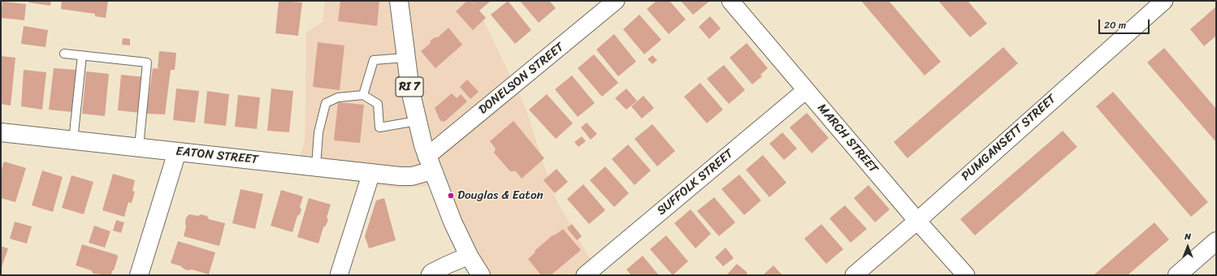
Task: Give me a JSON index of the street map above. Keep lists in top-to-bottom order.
{
  "streets": {
    "street": [
      "DONELSON STREET",
      "RI 7",
      "PUMGANSETT STREET",
      "MARCH STREET",
      "EATON STREET",
      "SUFFOLK STREET"
    ]
  },
  "crossings": [
    ["DONELSON STREET", "RI 7"],
    ["DONELSON STREET", "EATON STREET"],
    ["RI 7", "EATON STREET"],
    ["PUMGANSETT STREET", "MARCH STREET"],
    ["MARCH STREET", "SUFFOLK STREET"]
  ],
  "places": ["Douglas & Eaton"],
  "scale_bar": "20 m",
  "north": "top"
}
